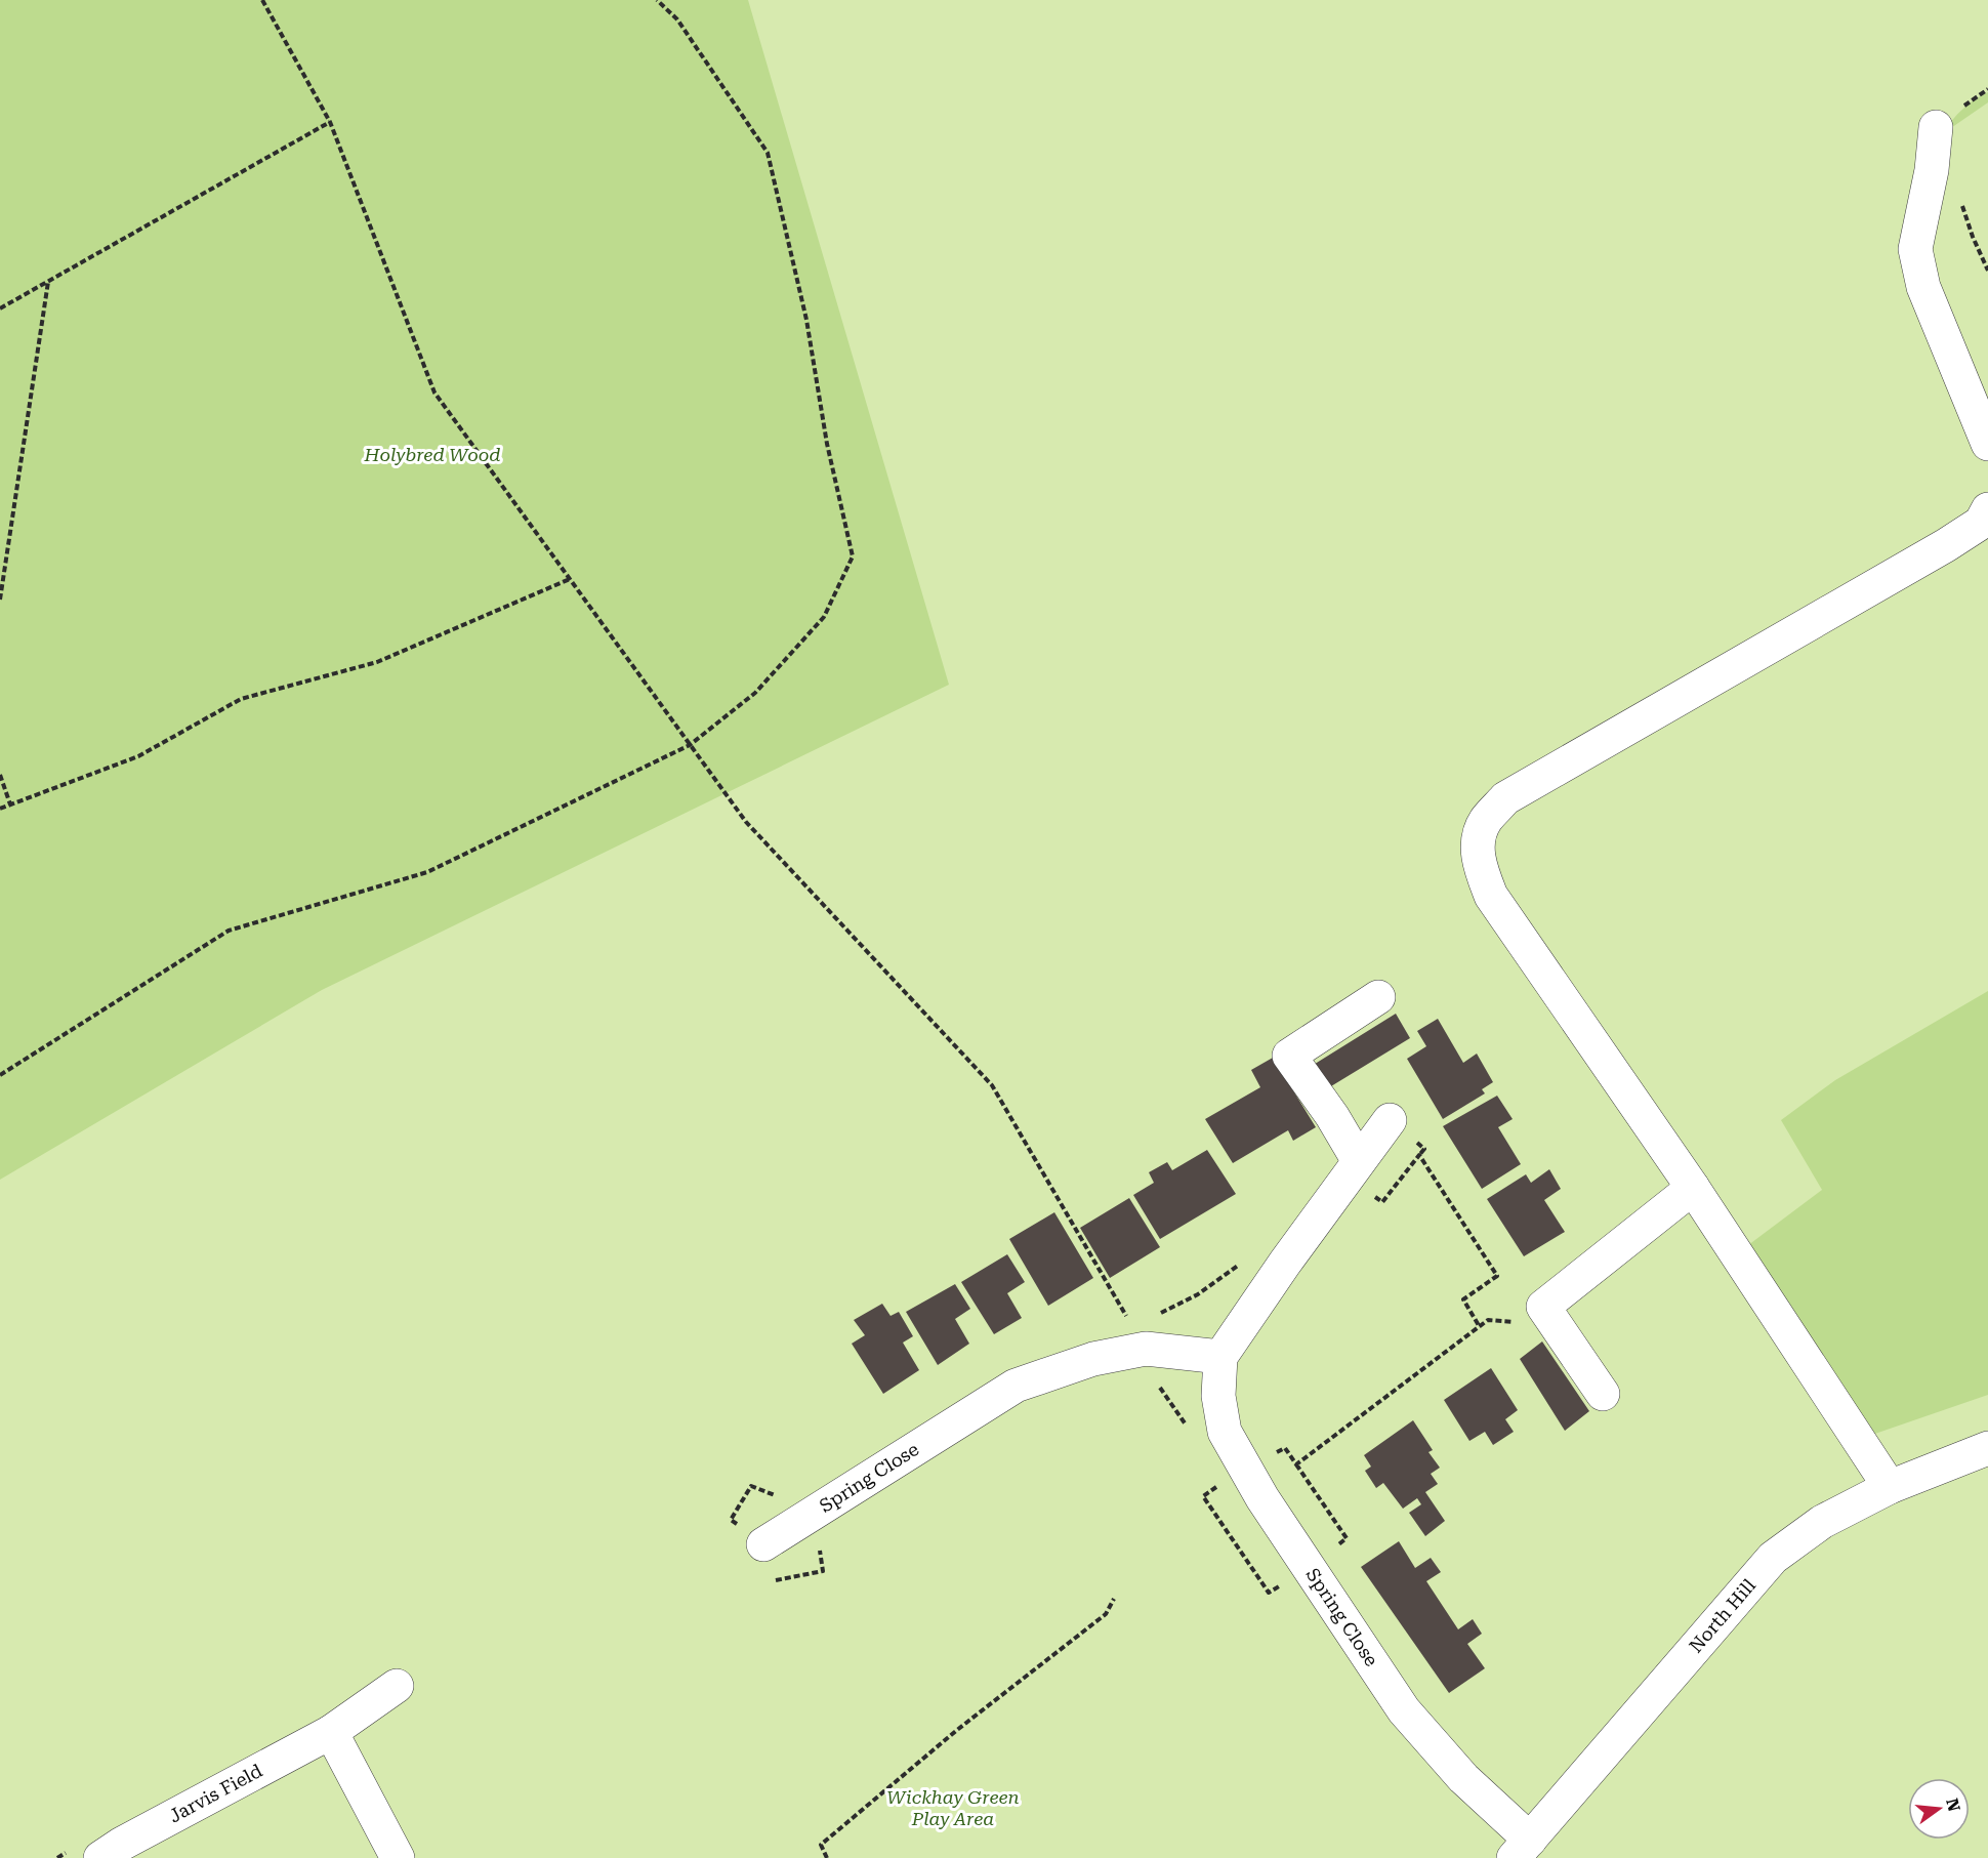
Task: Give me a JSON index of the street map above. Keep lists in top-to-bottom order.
{
  "streets": {
    "street": ["Spring Close", "North Hill", "Jarvis Field"]
  },
  "crossings": [
    ["Spring Close", "North Hill"]
  ],
  "parks": ["Holybred Wood", "Wickhay Green Play Area"],
  "north": "right"
}
